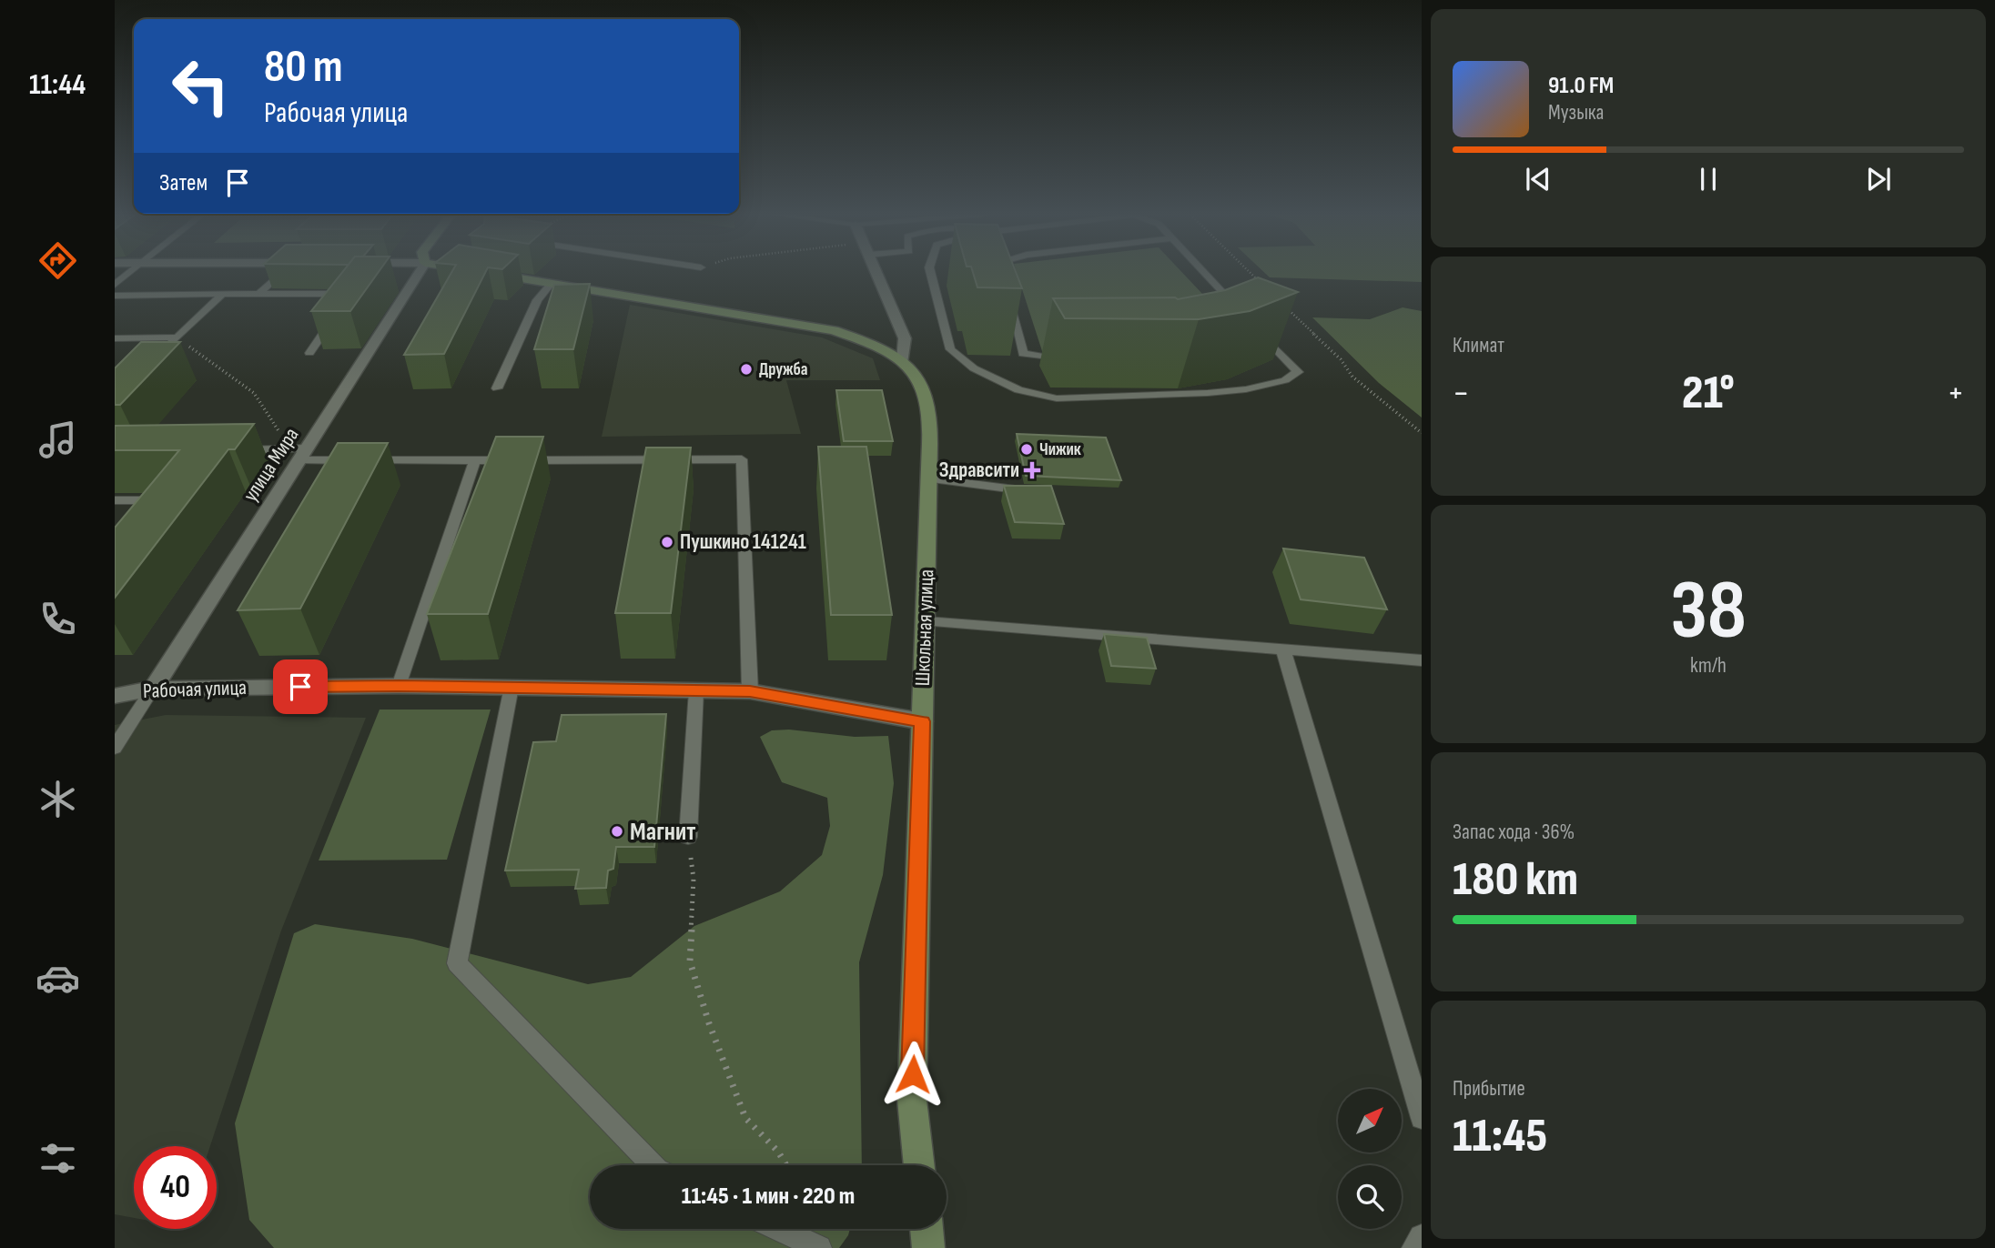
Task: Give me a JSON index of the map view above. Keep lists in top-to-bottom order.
{
  "streets": {
    "street": ["улица Мира", "Школьная улица", "Рабочая улица"]
  },
  "crossings": [
    ["улица Мира", "Рабочая улица"],
    ["Школьная улица", "Рабочая улица"]
  ],
  "places": {
    "other": [
      "Дружба",
      "Чижик",
      "Пушкино 141241",
      "Магнит"
    ],
    "health": ["Здравсити"]
  },
  "north": "top right",
  "page": {
    "tabs": "11:44",
    "turn": ["80 m", "Рабочая улица"],
    "song": ["91.0 FM", "Музыка"],
    "then": "Затем",
    "tile": [
      "Климат",
      ["38", "km/h"],
      ["Запас хода · 36%", "180 km"],
      ["Прибытие", "11:45"]
    ],
    "heat": ["−", "21°", "+"],
    "limit": "40",
    "trip": "11:45 · 1 мин · 220 m"
  }
}
